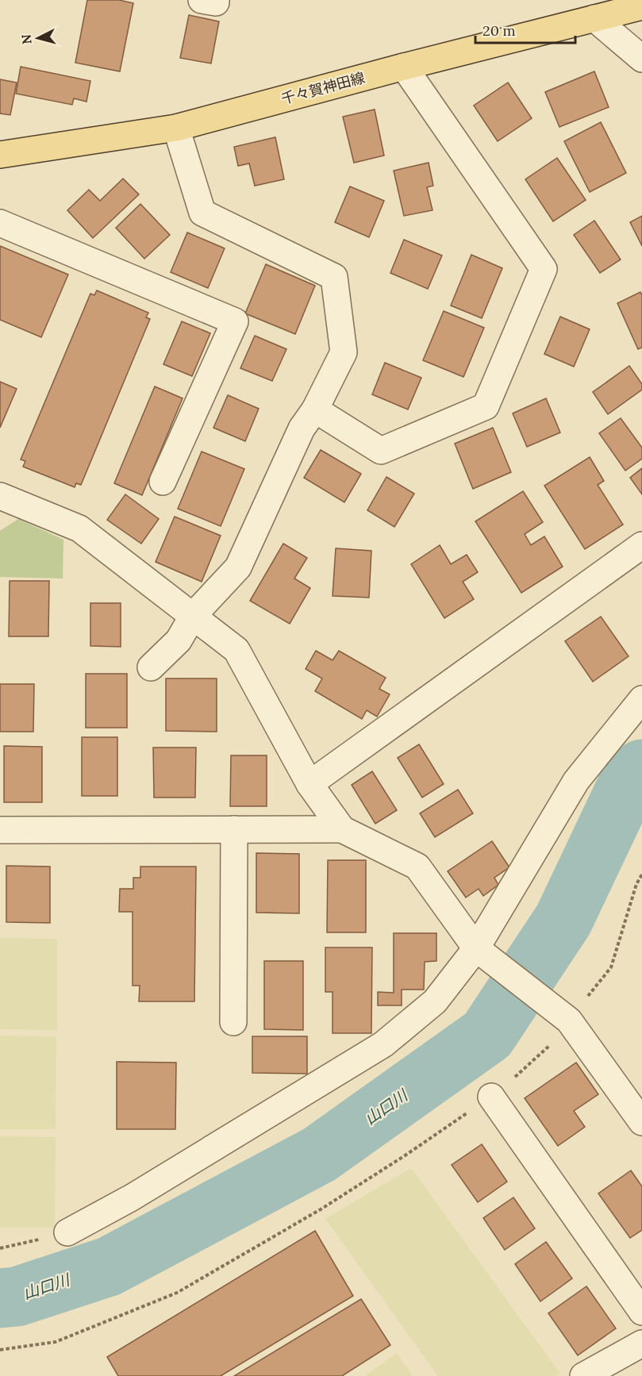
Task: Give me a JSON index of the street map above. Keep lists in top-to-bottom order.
{
  "streets": {
    "main road": ["千々賀神田線"]
  },
  "water": ["山口川"],
  "scale_bar": "20 m",
  "north": "left"
}
